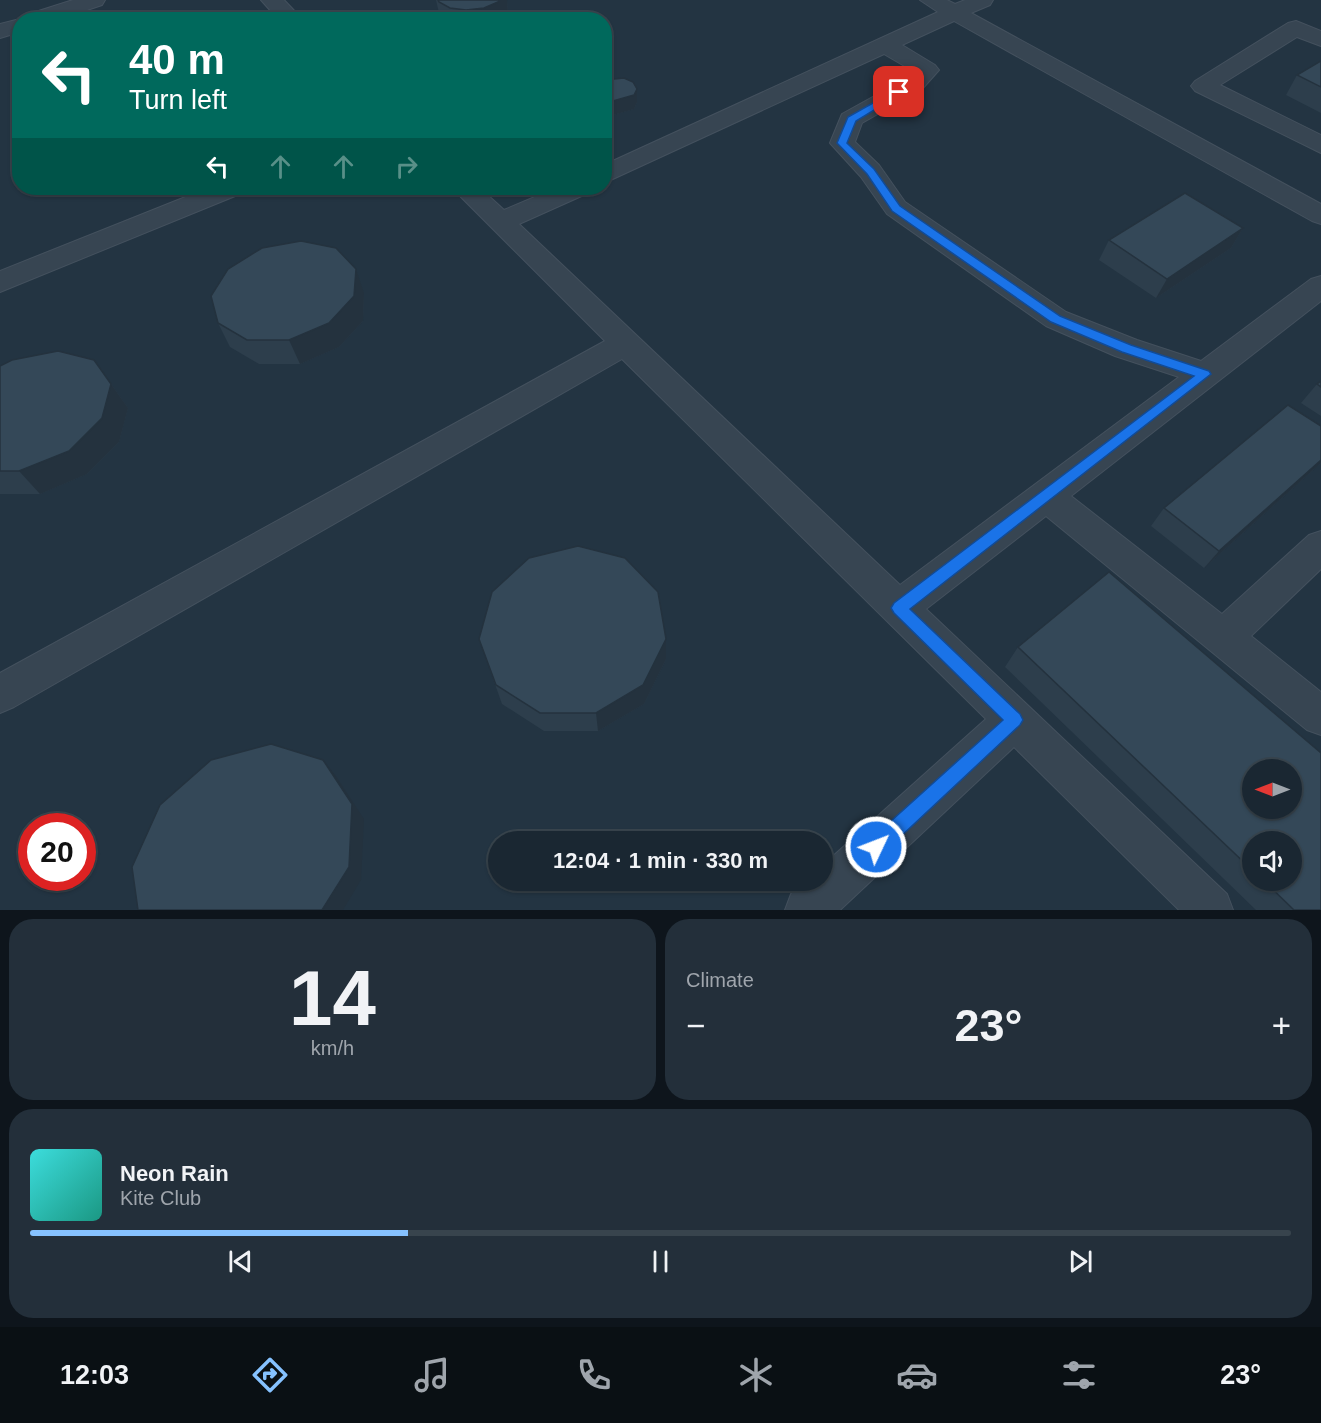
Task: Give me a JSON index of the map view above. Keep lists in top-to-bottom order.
{
  "north": "left",
  "page": {
    "turn": ["40 m", "Turn left"],
    "limit": "20",
    "trip": "12:04 · 1 min · 330 m",
    "tile": [
      ["14", "km/h"],
      "Climate"
    ],
    "heat": ["−", "23°", "+"],
    "song": ["Neon Rain", "Kite Club"],
    "tabs": ["12:03", "23°"]
  }
}
